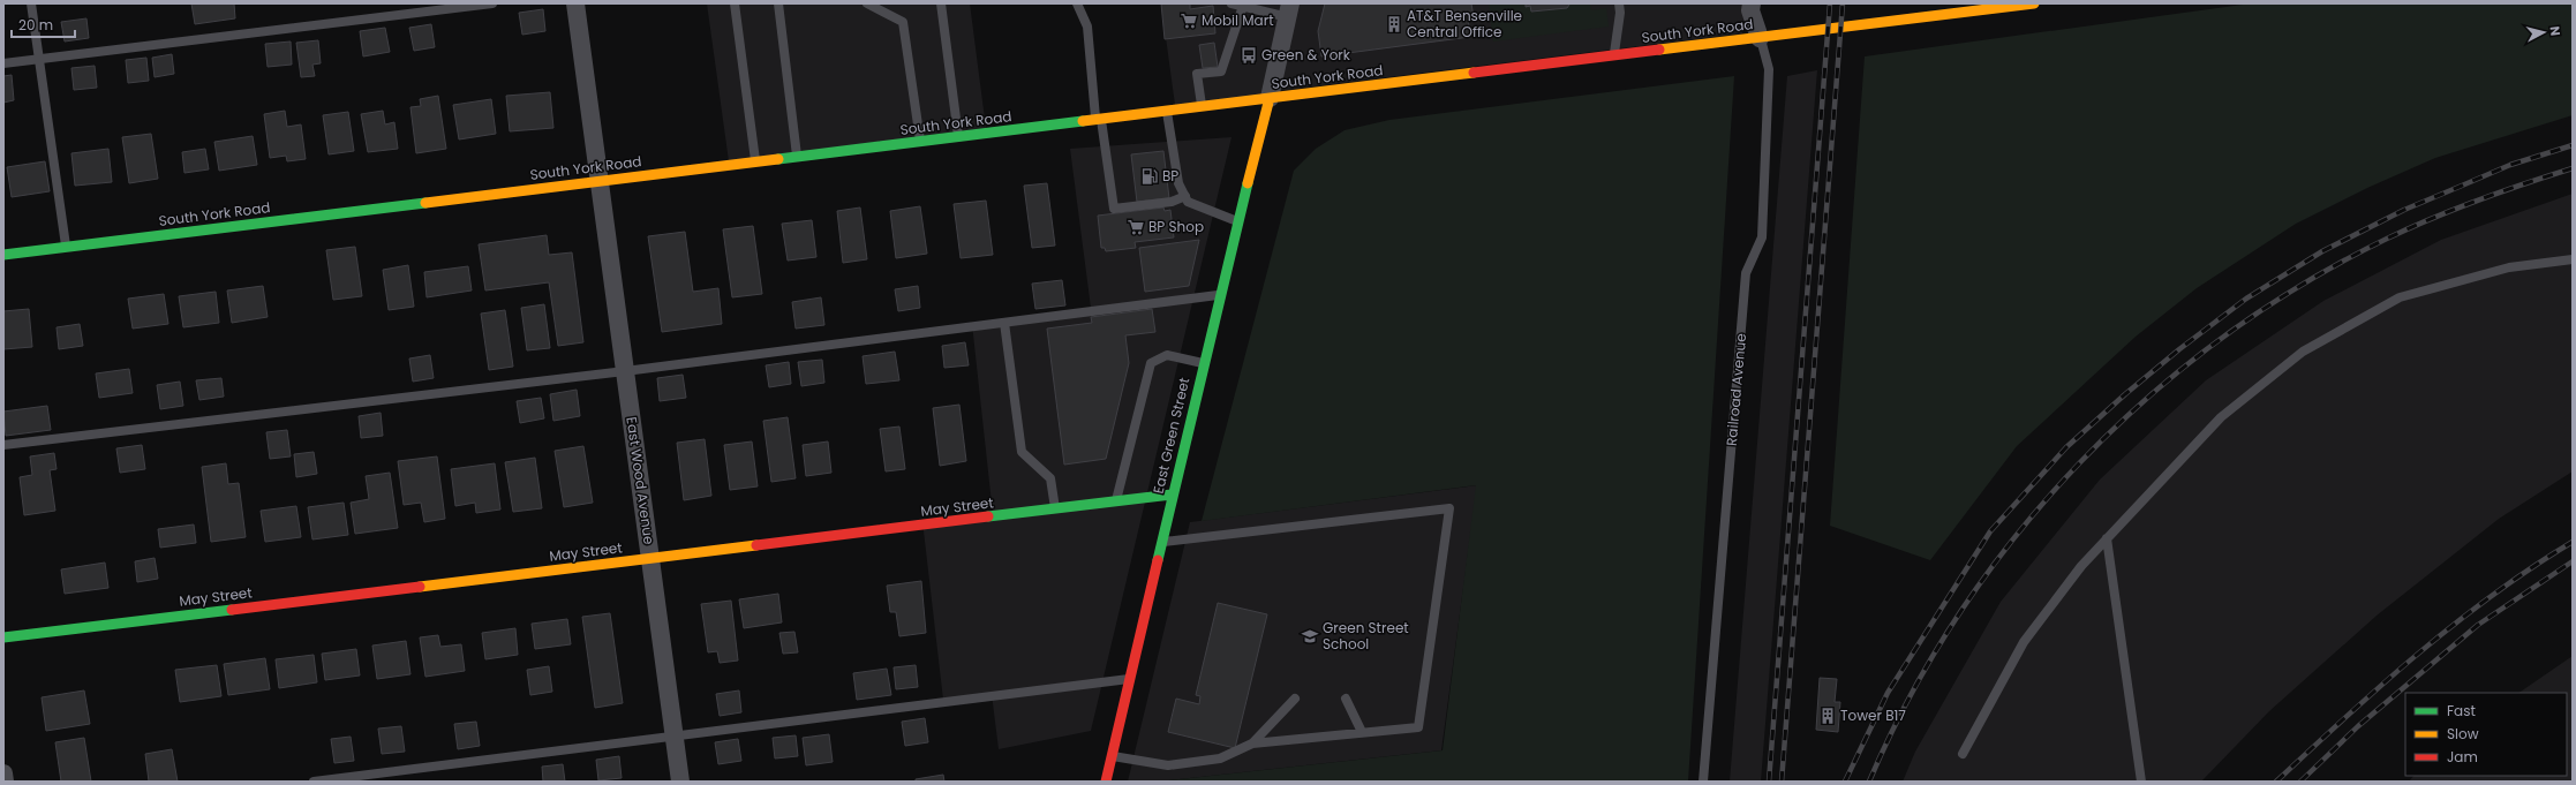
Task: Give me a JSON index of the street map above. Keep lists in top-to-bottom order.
{
  "streets": {
    "main road": ["South York Road", "East Green Street", "May Street"],
    "street": ["Railroad Avenue", "East Wood Avenue"]
  },
  "crossings": [
    ["South York Road", "Railroad Avenue"],
    ["South York Road", "East Green Street"],
    ["South York Road", "East Wood Avenue"],
    ["East Green Street", "May Street"],
    ["East Wood Avenue", "May Street"]
  ],
  "places": {
    "supermarket": ["Mobil Mart", "BP Shop"],
    "building": ["AT&T Bensenville Central Office", "Tower B17"],
    "bus stop": ["Green & York"],
    "fuel station": ["BP"],
    "school or university": ["Green Street School"]
  },
  "legend": ["Fast", "Slow", "Jam"],
  "scale_bar": "20 m",
  "north": "right"
}
